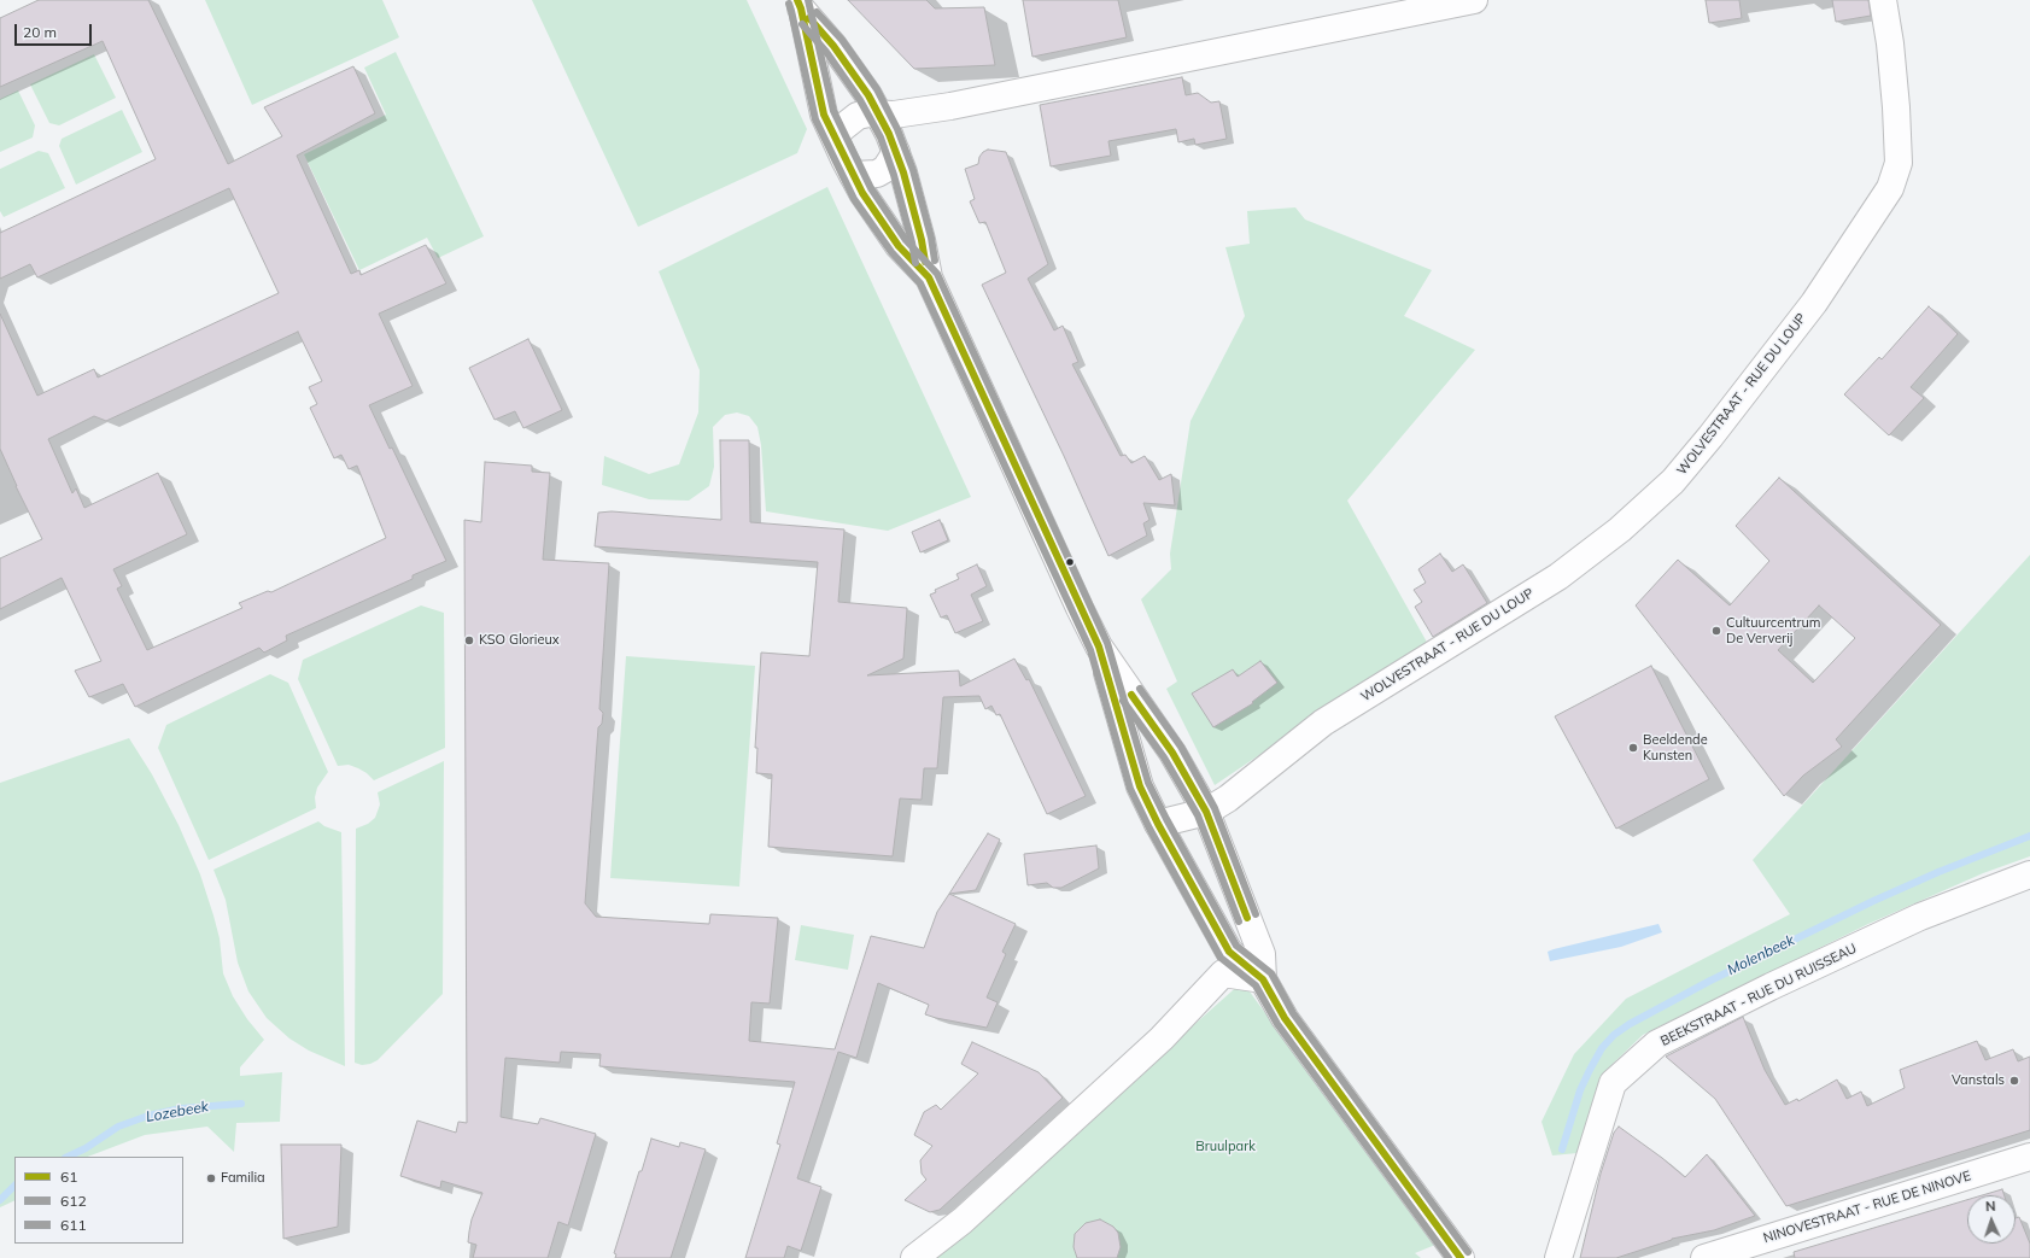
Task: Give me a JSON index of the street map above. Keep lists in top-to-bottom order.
{
  "streets": {
    "street": ["WOLVESTRAAT - RUE DU LOUP", "BEEKSTRAAT - RUE DU RUISSEAU", "NINOVESTRAAT - RUE DE NINOVE"]
  },
  "water": ["Molenbeek", "Lozebeek"],
  "parks": ["Bruulpark"],
  "places": [
    "Cultuurcentrum De Ververij",
    "KSO Glorieux",
    "Beeldende Kunsten",
    "Vanstals",
    "Familia"
  ],
  "lines": ["transit line 61", "transit line 611", "transit line 612"],
  "legend": ["61", "612", "611"],
  "scale_bar": "20 m",
  "north": "top"
}
